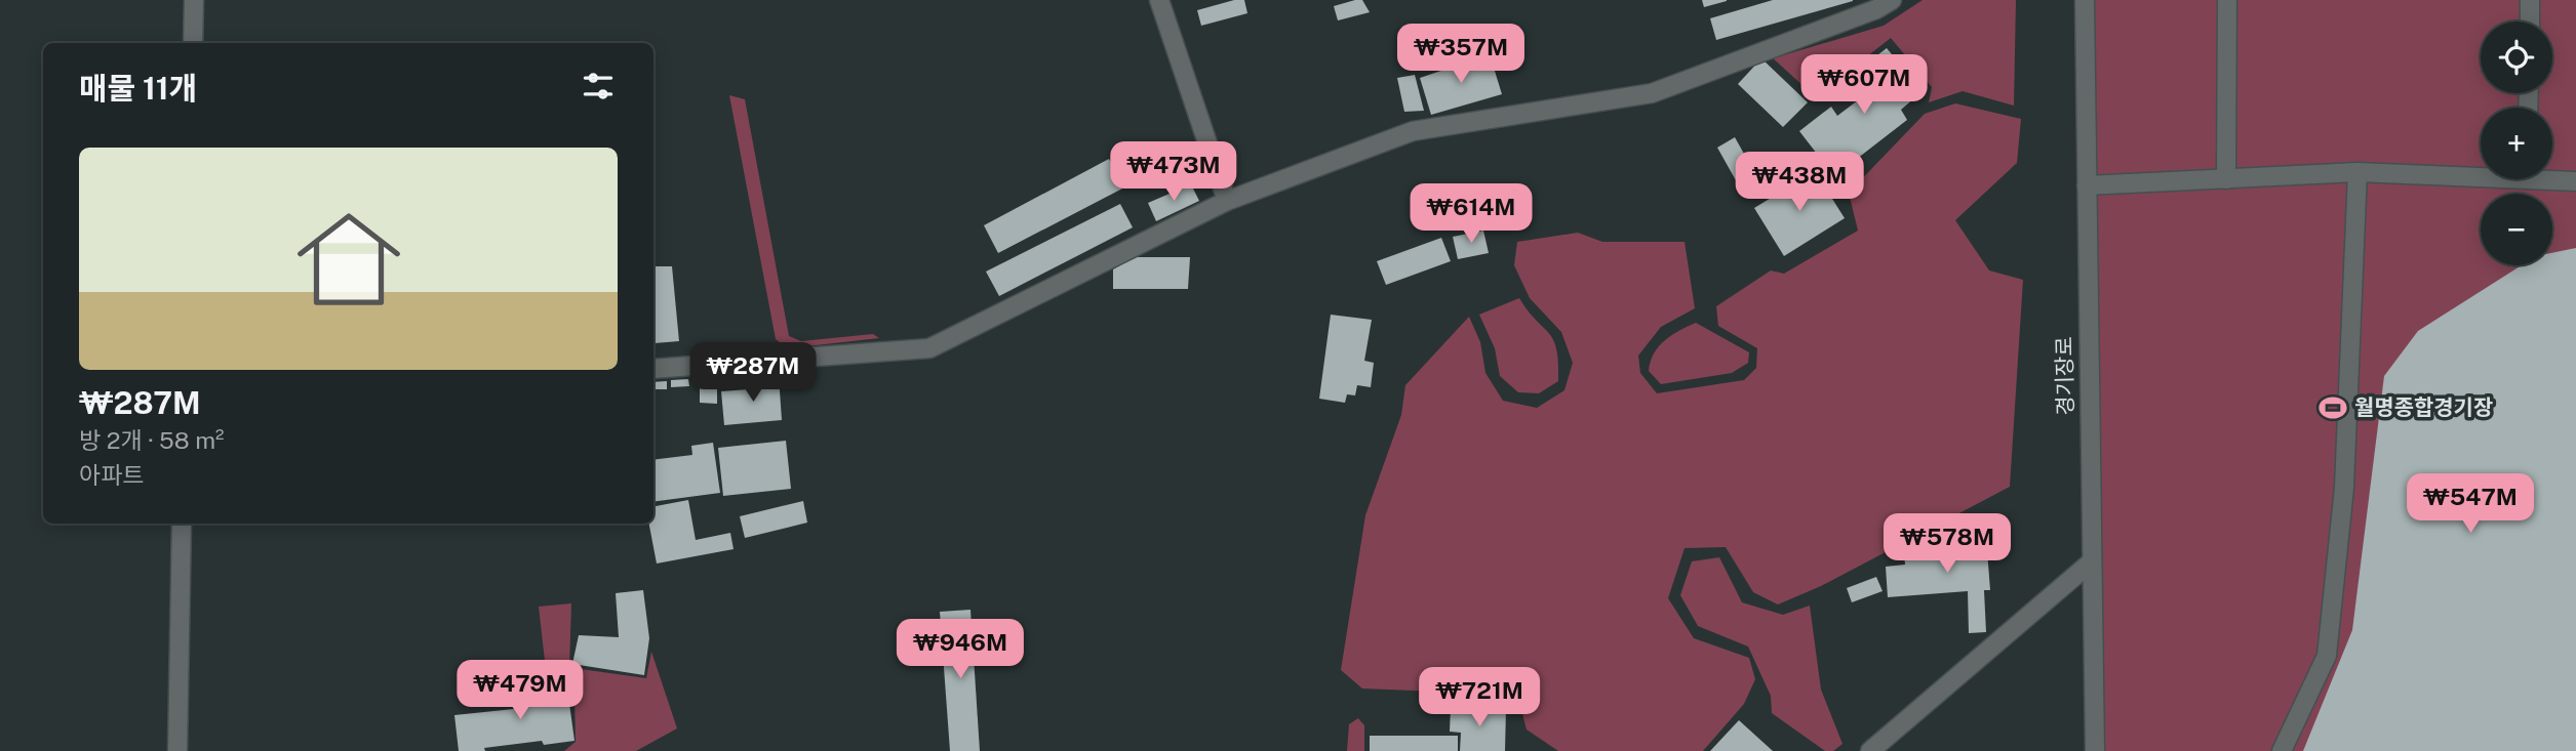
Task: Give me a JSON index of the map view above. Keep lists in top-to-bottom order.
{
  "streets": {
    "street": ["경기장로"]
  },
  "places": {
    "sports": ["월명종합경기장"]
  },
  "page": {
    "map_buttons": ["+", "−"],
    "price": [
      "₩357M",
      "₩607M",
      "₩473M",
      "₩438M",
      "₩614M",
      "₩287M",
      "₩547M",
      "₩578M",
      "₩946M",
      "₩479M",
      "₩721M"
    ],
    "heading": "매물 11개",
    "list": [
      {
        "name": "₩287M",
        "note": "방 2개 · 58 m² · 아파트"
      }
    ]
  }
}
